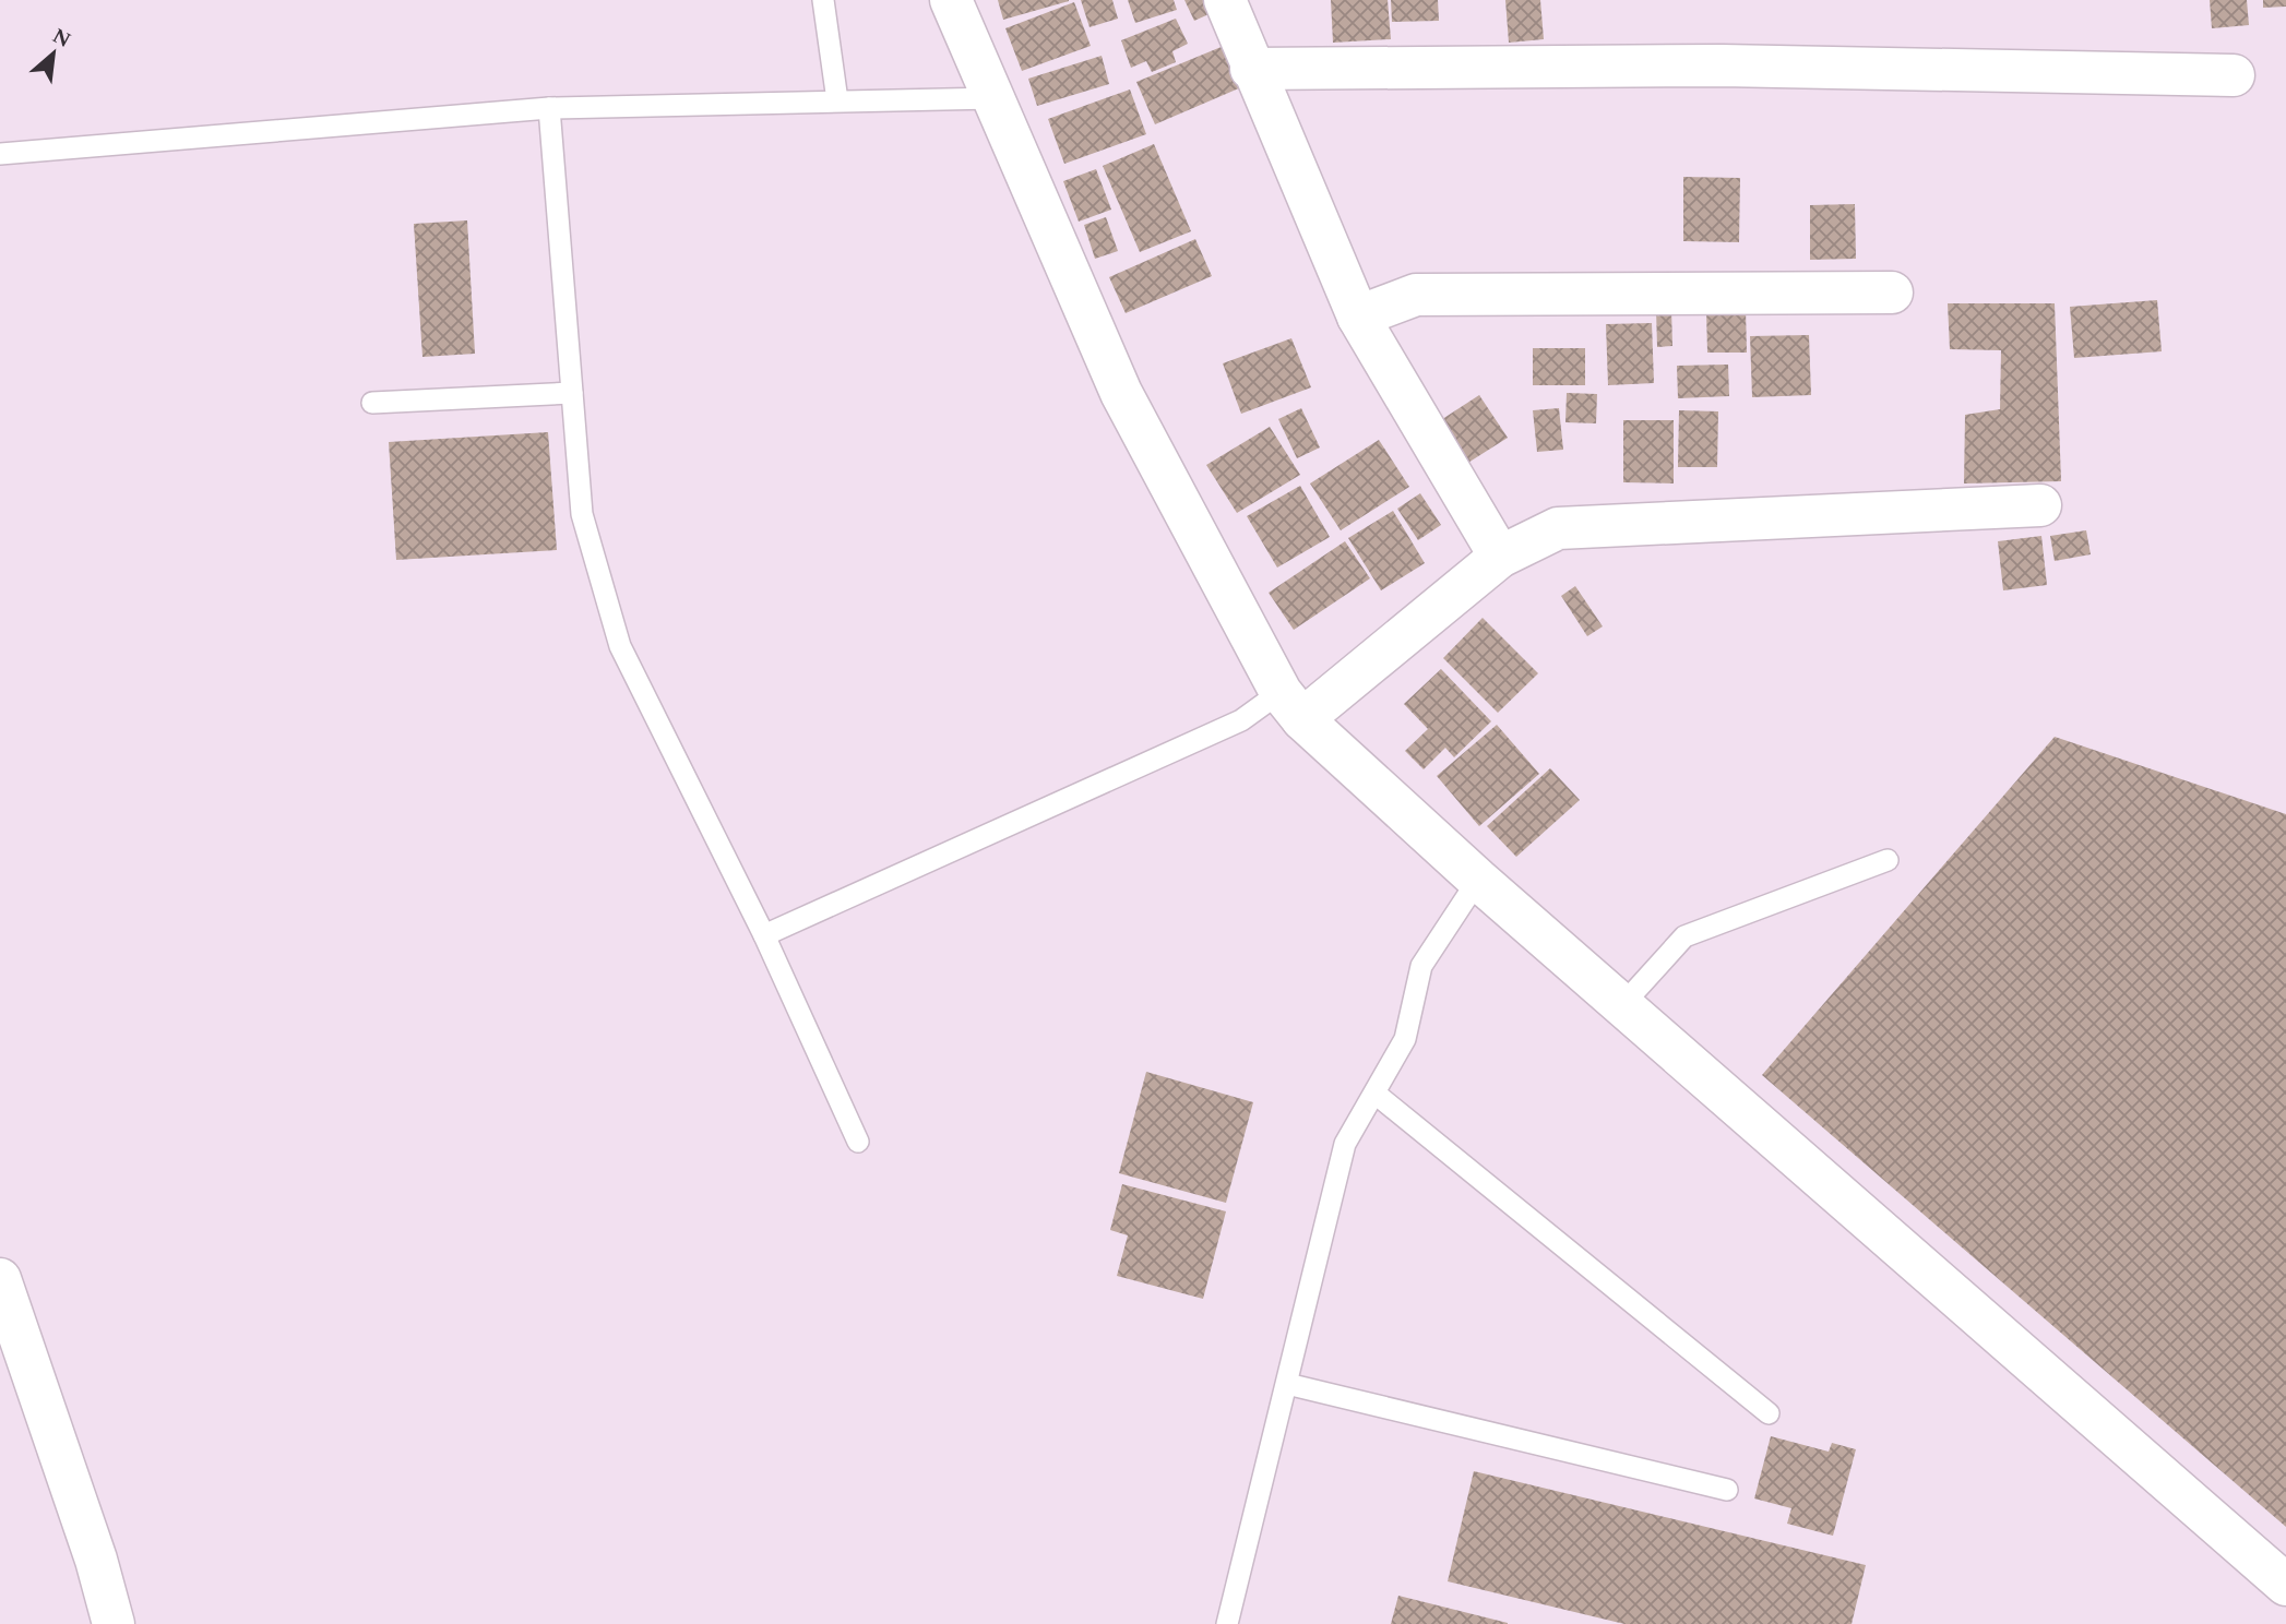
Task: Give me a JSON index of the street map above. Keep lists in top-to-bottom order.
{
  "north": "top right"
}
